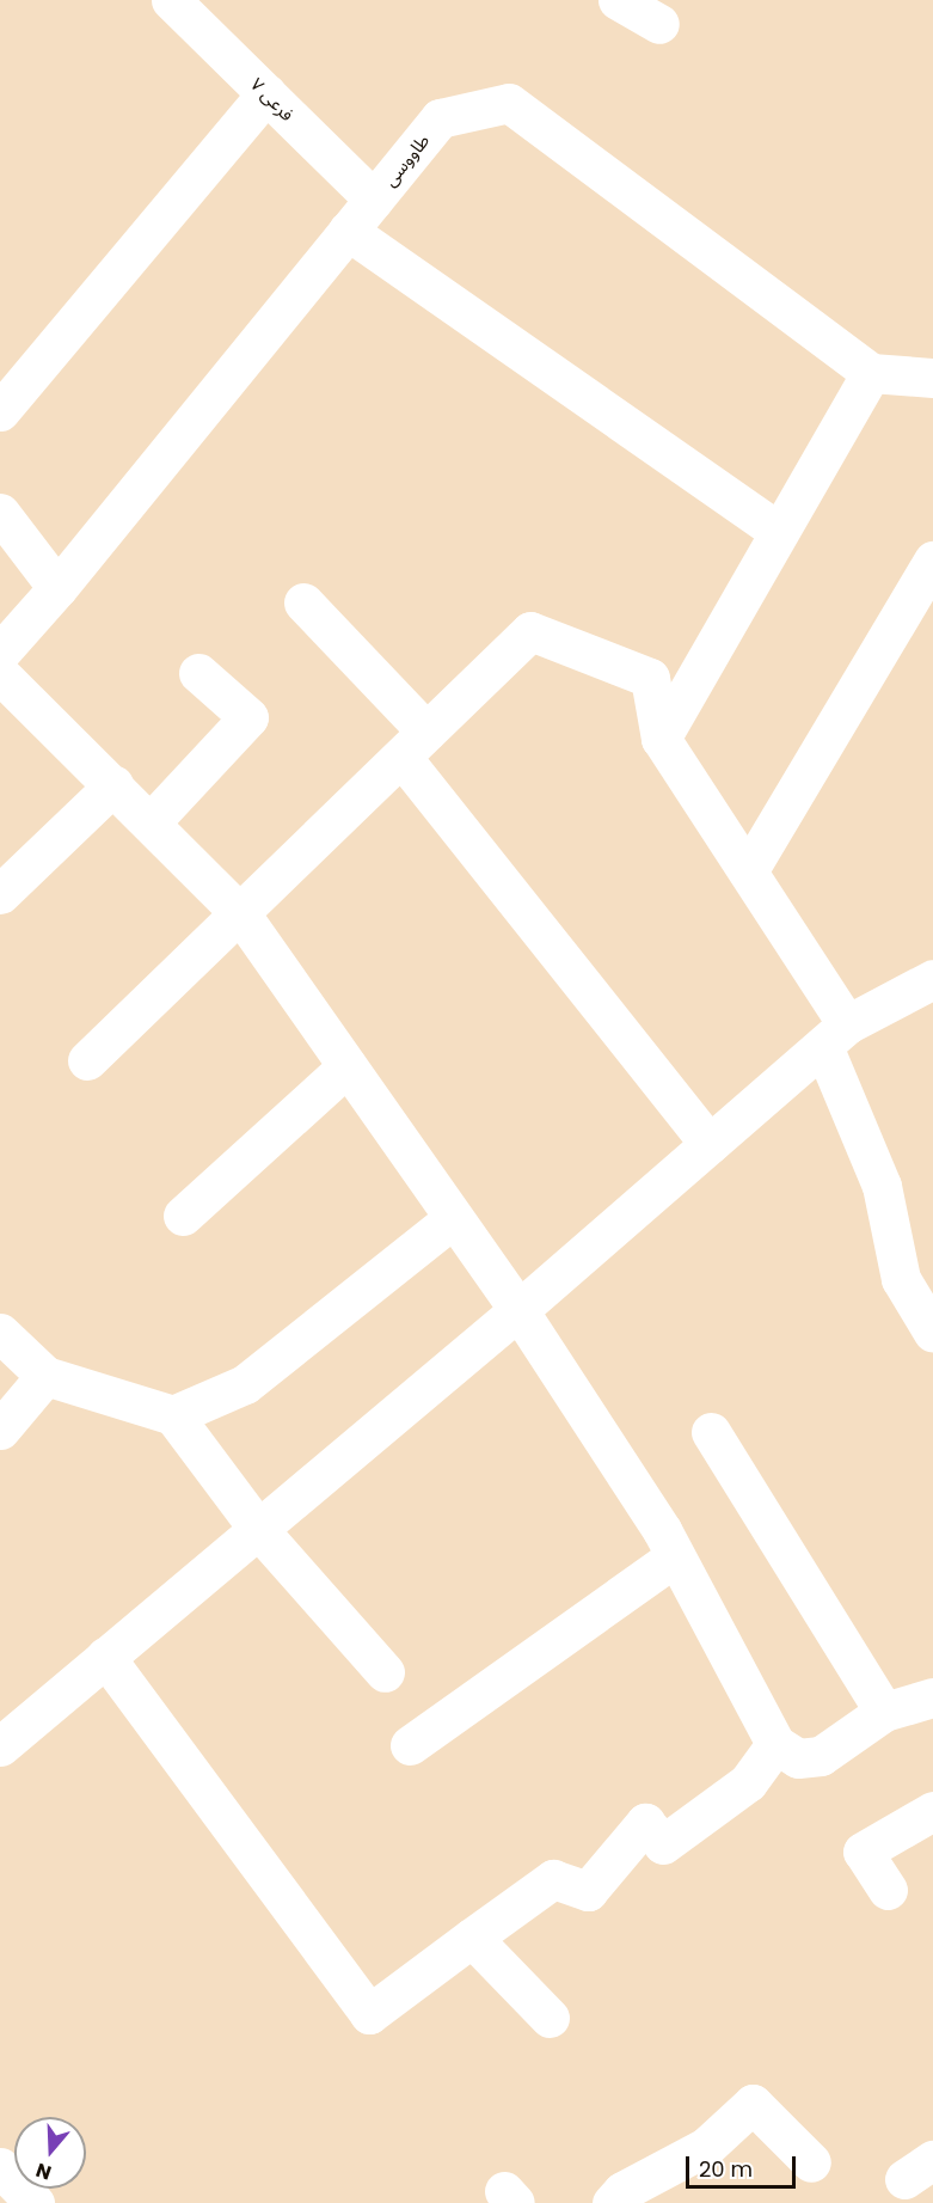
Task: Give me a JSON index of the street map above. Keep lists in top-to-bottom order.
{
  "streets": {
    "street": ["فرعی ۷", "طاووسی"]
  },
  "crossings": [
    ["فرعی ۷", "طاووسی"]
  ],
  "scale_bar": "20 m",
  "north": "bottom"
}
